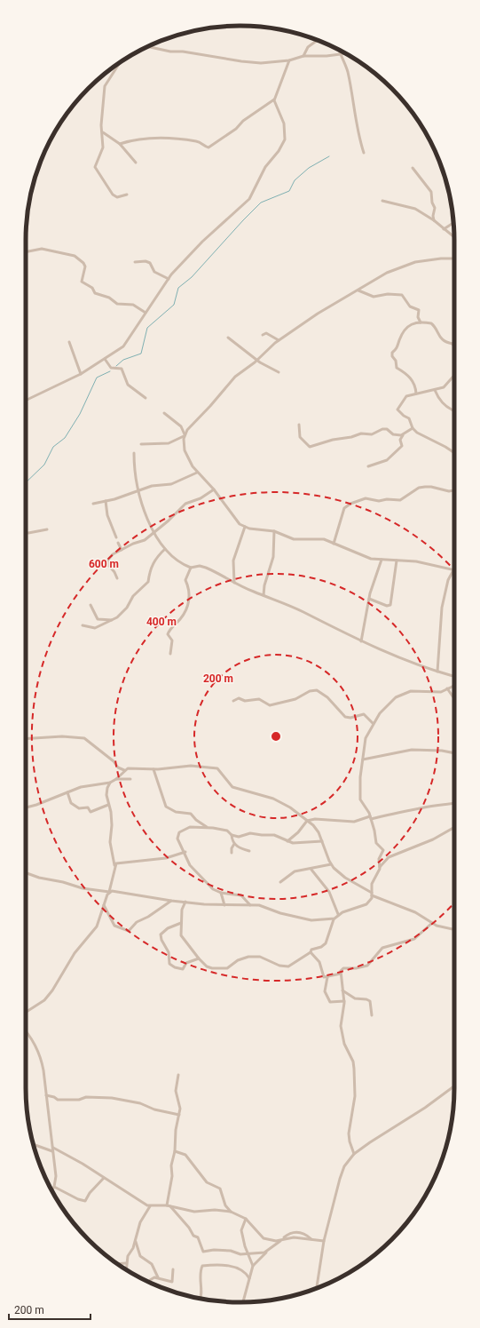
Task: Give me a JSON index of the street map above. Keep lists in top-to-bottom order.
{
  "scale_bar": "200 m",
  "rings": ["600 m", "400 m", "200 m"]
}
